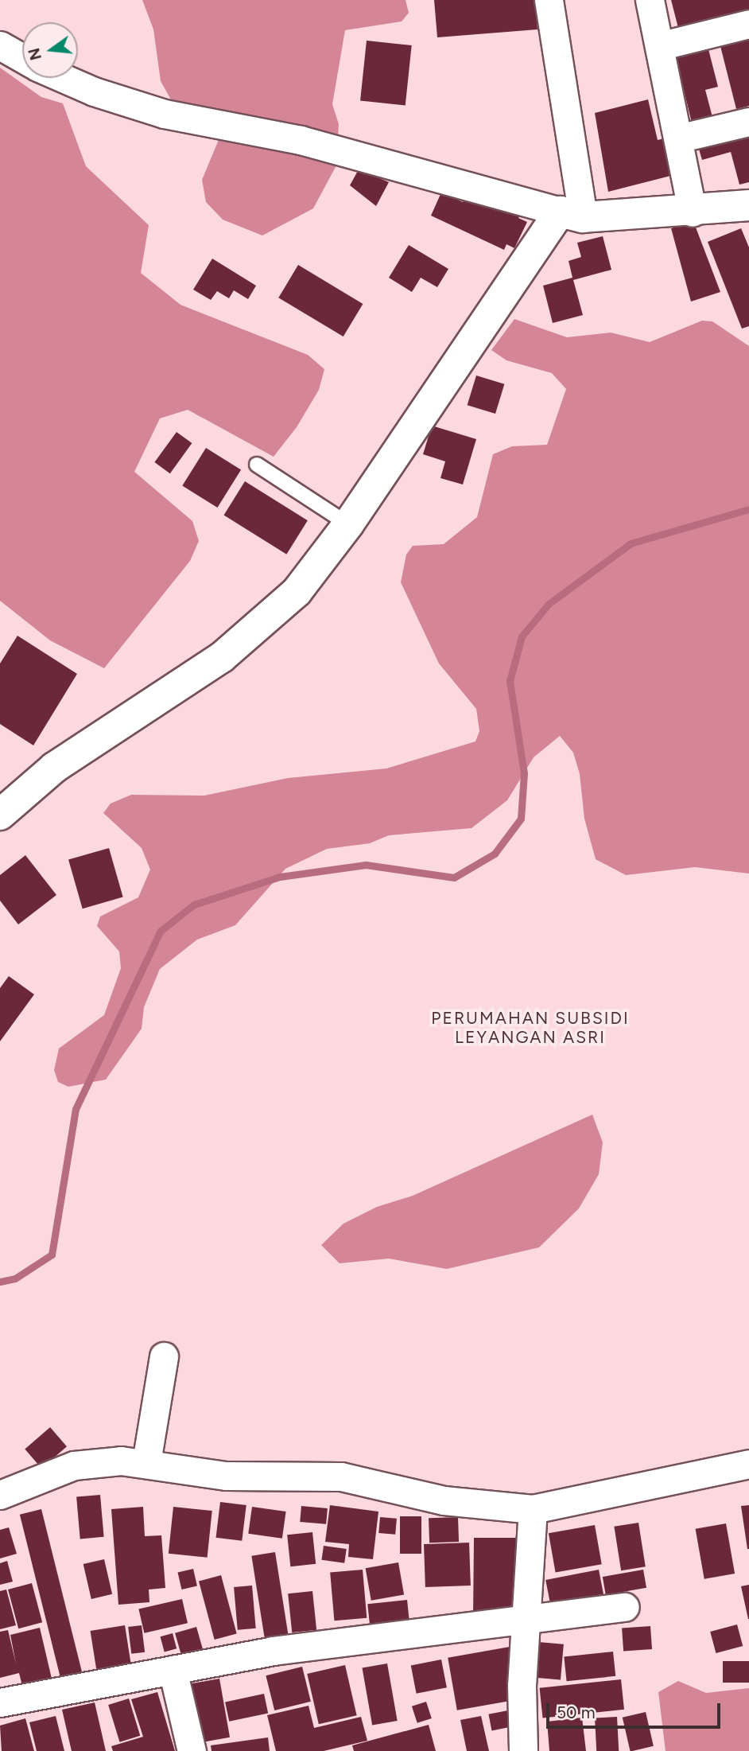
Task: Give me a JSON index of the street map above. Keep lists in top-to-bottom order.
{
  "districts": ["PERUMAHAN SUBSIDI LEYANGAN ASRI"],
  "scale_bar": "50 m",
  "north": "left"
}
